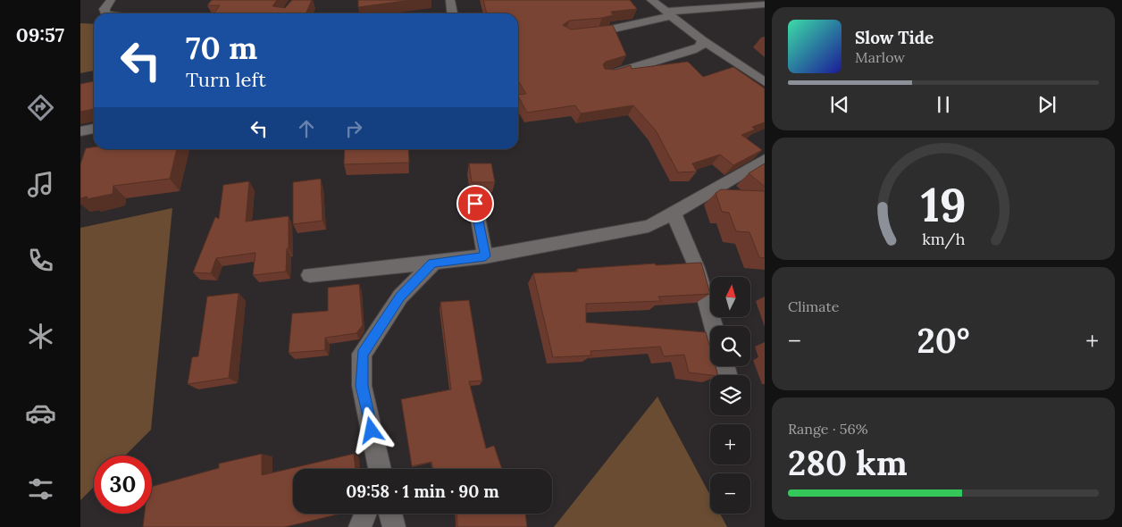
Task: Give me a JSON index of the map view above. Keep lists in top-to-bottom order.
{
  "north": "top",
  "page": {
    "tabs": "09:57",
    "turn": ["70 m", "Turn left"],
    "song": ["Slow Tide", "Marlow"],
    "tile": [
      "Climate",
      ["Range · 56%", "280 km"]
    ],
    "map_buttons": ["+", "−"],
    "heat": ["−", "20°", "+"],
    "limit": "30",
    "trip": "09:58 · 1 min · 90 m",
    "gauge": ["19", "km/h"]
  }
}
